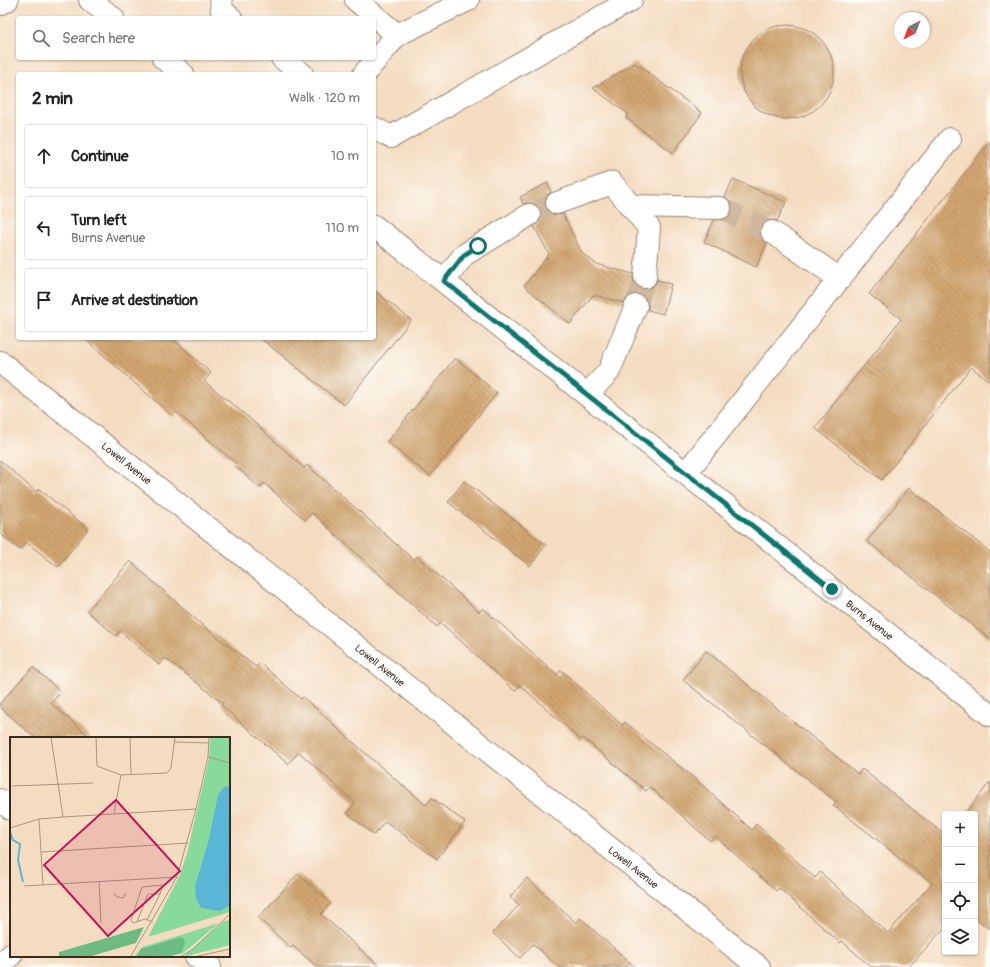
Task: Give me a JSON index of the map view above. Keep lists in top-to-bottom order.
{
  "streets": {
    "street": ["Lowell Avenue", "Burns Avenue"]
  },
  "north": "bottom left",
  "page": {
    "search": "Search here",
    "heading": ["2 min", "Walk · 120 m"],
    "list": [
      ["Continue", "10 m"],
      ["Turn left", "Burns Avenue", "110 m"],
      "Arrive at destination"
    ],
    "map_buttons": ["+", "−"]
  }
}
